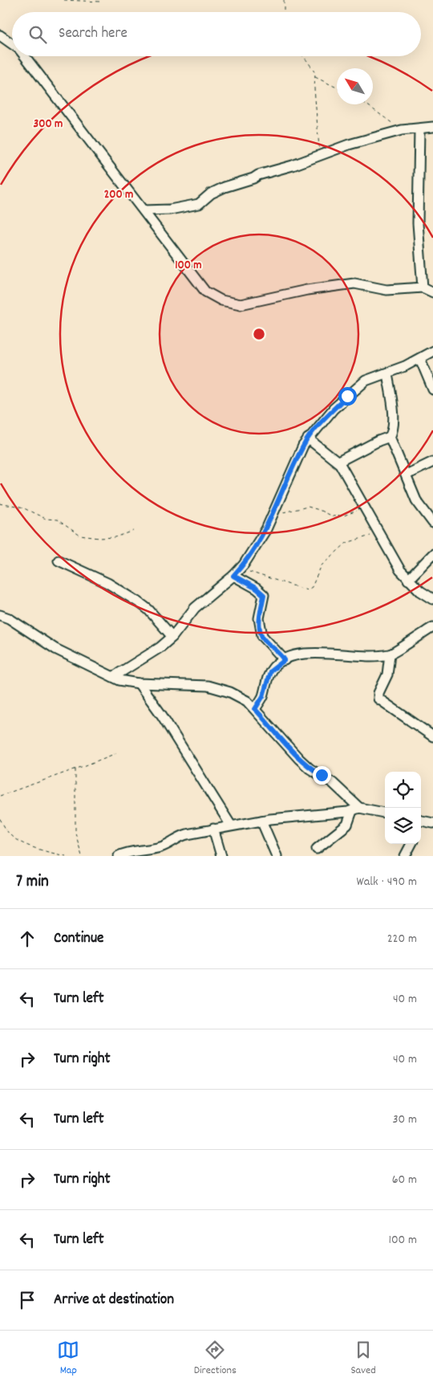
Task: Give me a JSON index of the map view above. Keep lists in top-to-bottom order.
{
  "north": "top left",
  "page": {
    "search": "Search here",
    "heading": ["7 min", "Walk · 490 m"],
    "list": [
      ["Continue", "220 m"],
      ["Turn left", "40 m"],
      ["Turn right", "40 m"],
      ["Turn left", "30 m"],
      ["Turn right", "60 m"],
      ["Turn left", "100 m"],
      "Arrive at destination"
    ],
    "nav": ["Map", "Directions", "Saved"]
  },
  "rings": ["300 m", "200 m", "100 m"]
}
